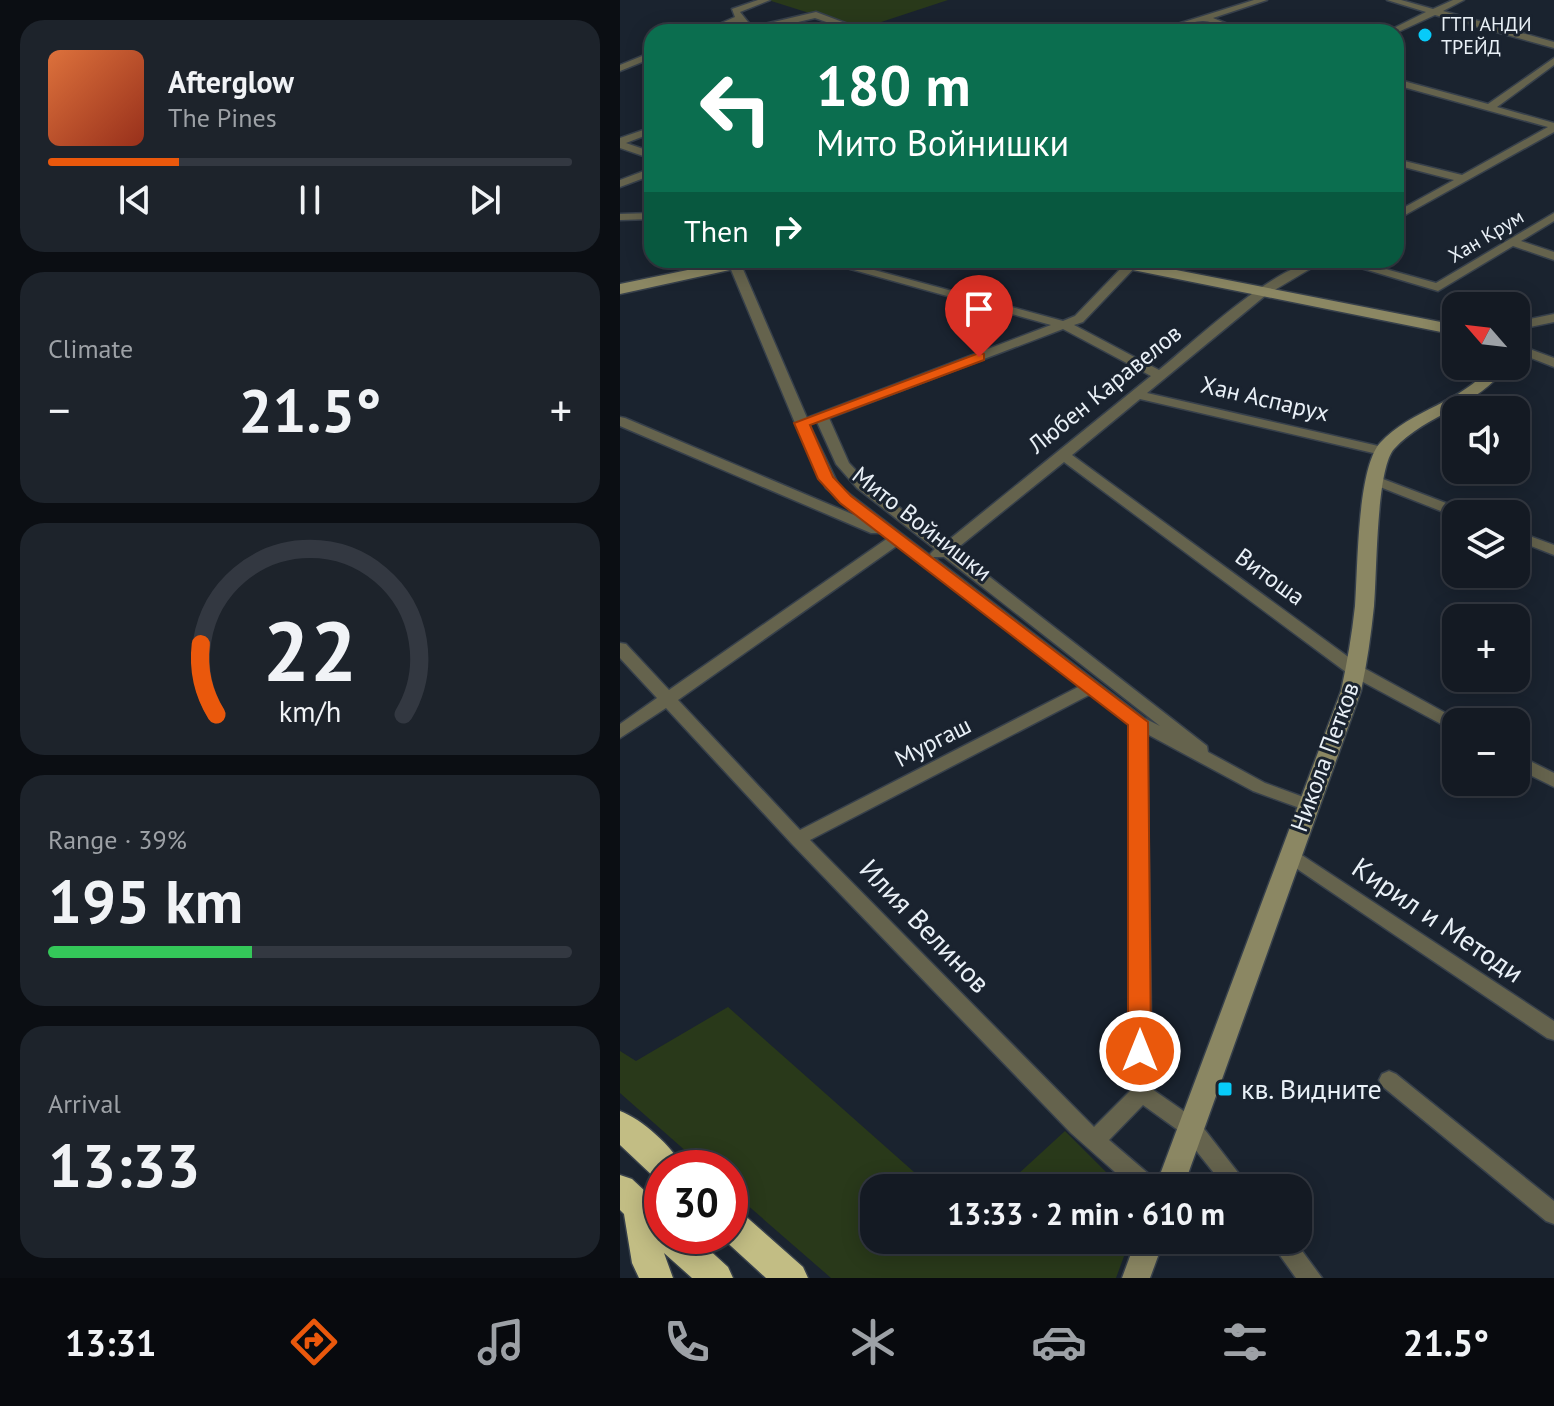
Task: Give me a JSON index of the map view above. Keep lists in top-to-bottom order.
{
  "streets": {
    "street": [
      "Хан Крум",
      "Любен Каравелов",
      "Хан Аспарух",
      "Мито Войнишки",
      "Витоша",
      "Мургаш",
      "Никола Петков",
      "Кирил и Методи",
      "Илия Велинов"
    ]
  },
  "crossings": [
    ["Любен Каравелов", "Хан Аспарух"],
    ["Любен Каравелов", "Мито Войнишки"],
    ["Любен Каравелов", "Витоша"],
    ["Хан Аспарух", "Никола Петков"],
    ["Мито Войнишки", "Мургаш"],
    ["Мито Войнишки", "Никола Петков"],
    ["Витоша", "Никола Петков"],
    ["Мургаш", "Илия Велинов"],
    ["Никола Петков", "Кирил и Методи"]
  ],
  "places": {
    "other": ["ГТП АНДИ ТРЕЙД"],
    "transit": ["кв. Видните"]
  },
  "north": "top left",
  "page": {
    "turn": ["180 m", "Мито Войнишки"],
    "song": ["Afterglow", "The Pines"],
    "then": "Then",
    "tile": [
      "Climate",
      ["Range · 39%", "195 km"],
      ["Arrival", "13:33"]
    ],
    "map_buttons": ["+", "−"],
    "heat": ["−", "21.5°", "+"],
    "limit": "30",
    "trip": "13:33 · 2 min · 610 m",
    "tabs": ["13:31", "21.5°"],
    "gauge": ["22", "km/h"]
  }
}
